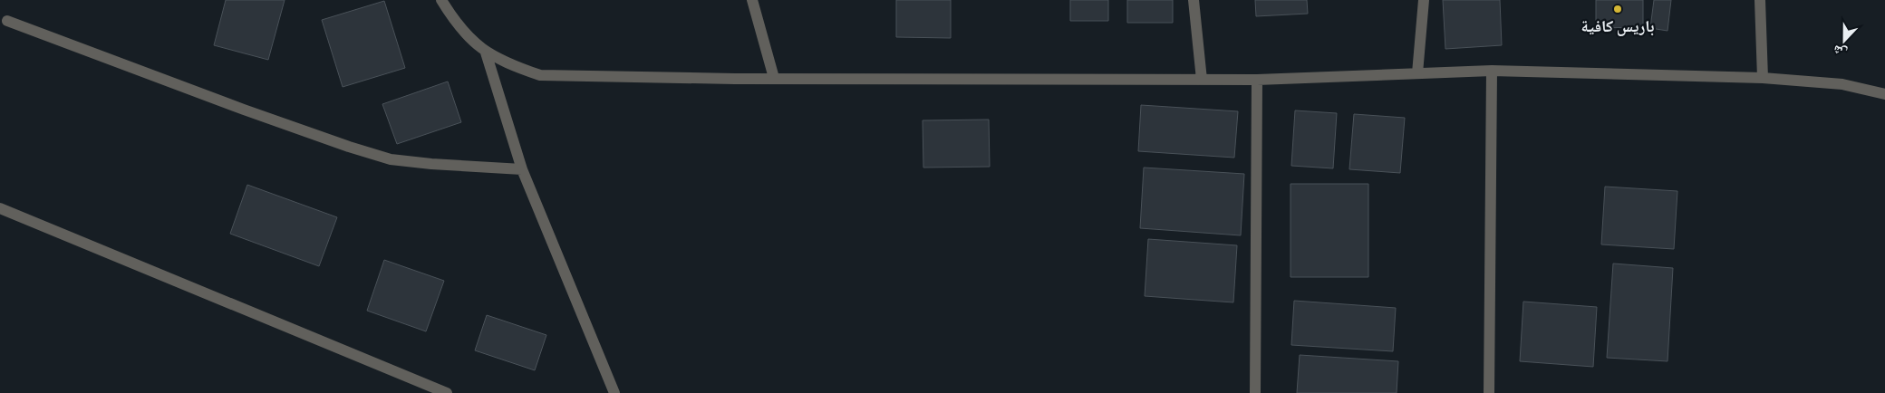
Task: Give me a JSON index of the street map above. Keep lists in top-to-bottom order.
{
  "places": ["باريس كافية"],
  "north": "bottom"
}
